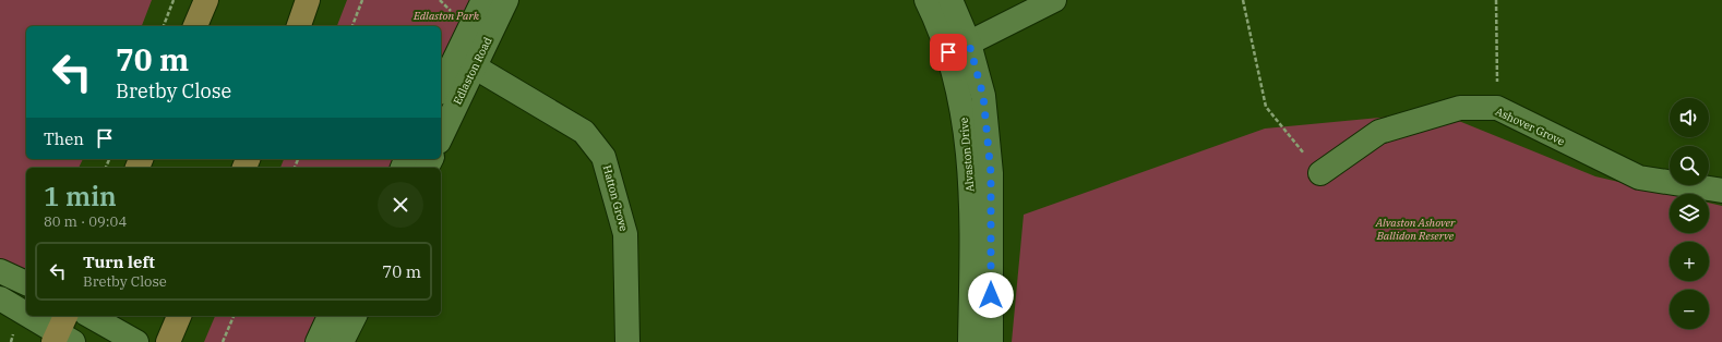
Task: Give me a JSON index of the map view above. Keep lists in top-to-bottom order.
{
  "streets": {
    "street": [
      "Edlaston Road",
      "Ashover Grove",
      "Alvaston Drive",
      "Hatton Grove"
    ]
  },
  "crossings": [
    ["Edlaston Road", "Hatton Grove"]
  ],
  "parks": ["Edlaston Park", "Alvaston Ashover Ballidon Reserve"],
  "page": {
    "turn": ["70 m", "Bretby Close"],
    "map_buttons": ["+", "−"],
    "then": "Then",
    "heading": ["1 min", "80 m · 09:04"],
    "list": [
      {
        "name": "Turn left",
        "note": "Bretby Close",
        "value": "70 m"
      }
    ]
  }
}
